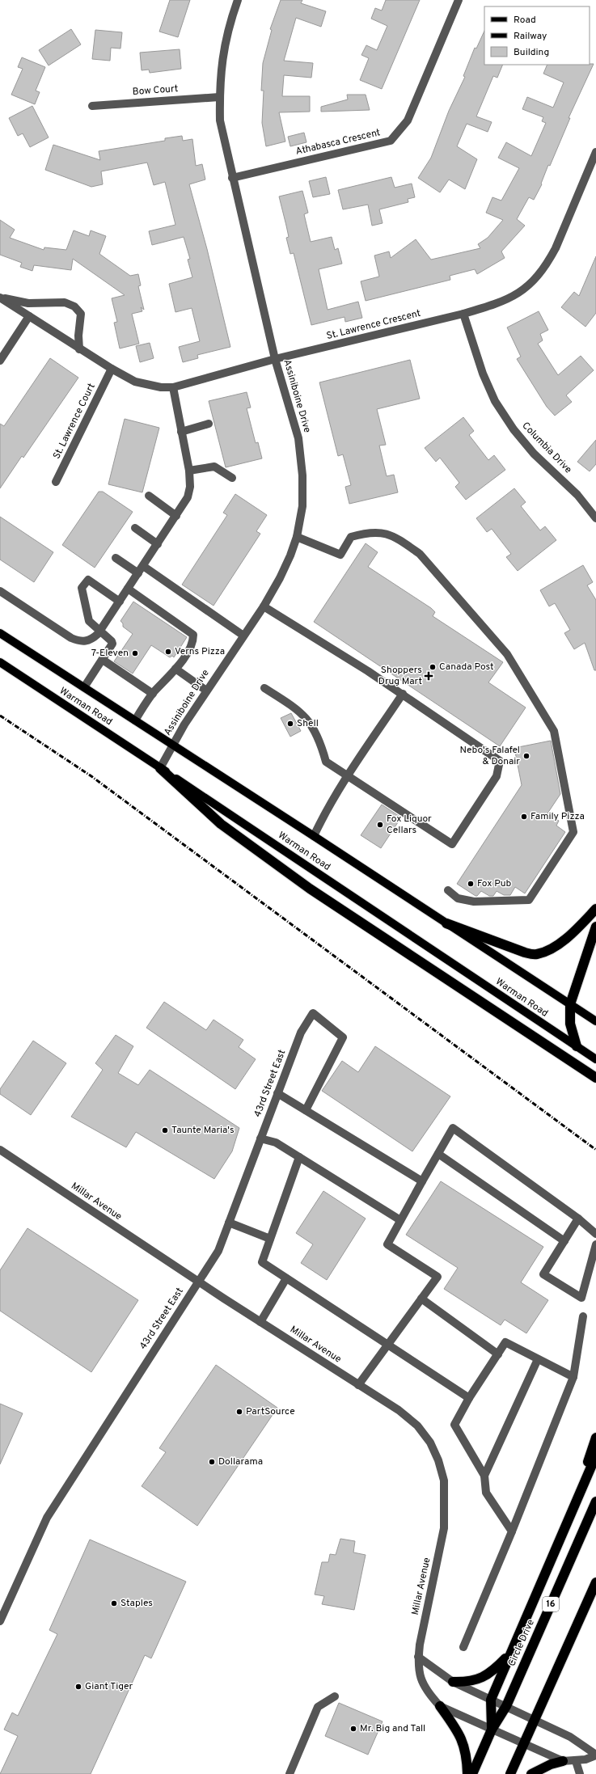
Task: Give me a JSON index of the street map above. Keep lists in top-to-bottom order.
{
  "streets": {
    "highway": ["16", "Circle Drive"],
    "main road": ["Warman Road"],
    "street": [
      "Bow Court",
      "Athabasca Crescent",
      "St. Lawrence Crescent",
      "Assiniboine Drive",
      "St. Lawrence Court",
      "Columbia Drive",
      "43rd Street East",
      "Millar Avenue"
    ]
  },
  "crossings": [
    ["Bow Court", "Assiniboine Drive"],
    ["Athabasca Crescent", "Assiniboine Drive"],
    ["St. Lawrence Crescent", "Assiniboine Drive"],
    ["St. Lawrence Crescent", "St. Lawrence Court"],
    ["St. Lawrence Crescent", "Columbia Drive"],
    ["Assiniboine Drive", "Warman Road"],
    ["43rd Street East", "Millar Avenue"],
    ["Millar Avenue", "Circle Drive"]
  ],
  "places": {
    "other": [
      "Verns Pizza",
      "7-Eleven",
      "Canada Post",
      "Shell",
      "Nebo's Falafel & Donair",
      "Family Pizza",
      "Fox Liquor Cellars",
      "Fox Pub",
      "Taunte Maria's",
      "PartSource",
      "Dollarama",
      "Staples",
      "Giant Tiger",
      "Mr. Big and Tall"
    ],
    "health": ["Shoppers Drug Mart"]
  },
  "legend": ["Road", "Railway", "Building"]
}
